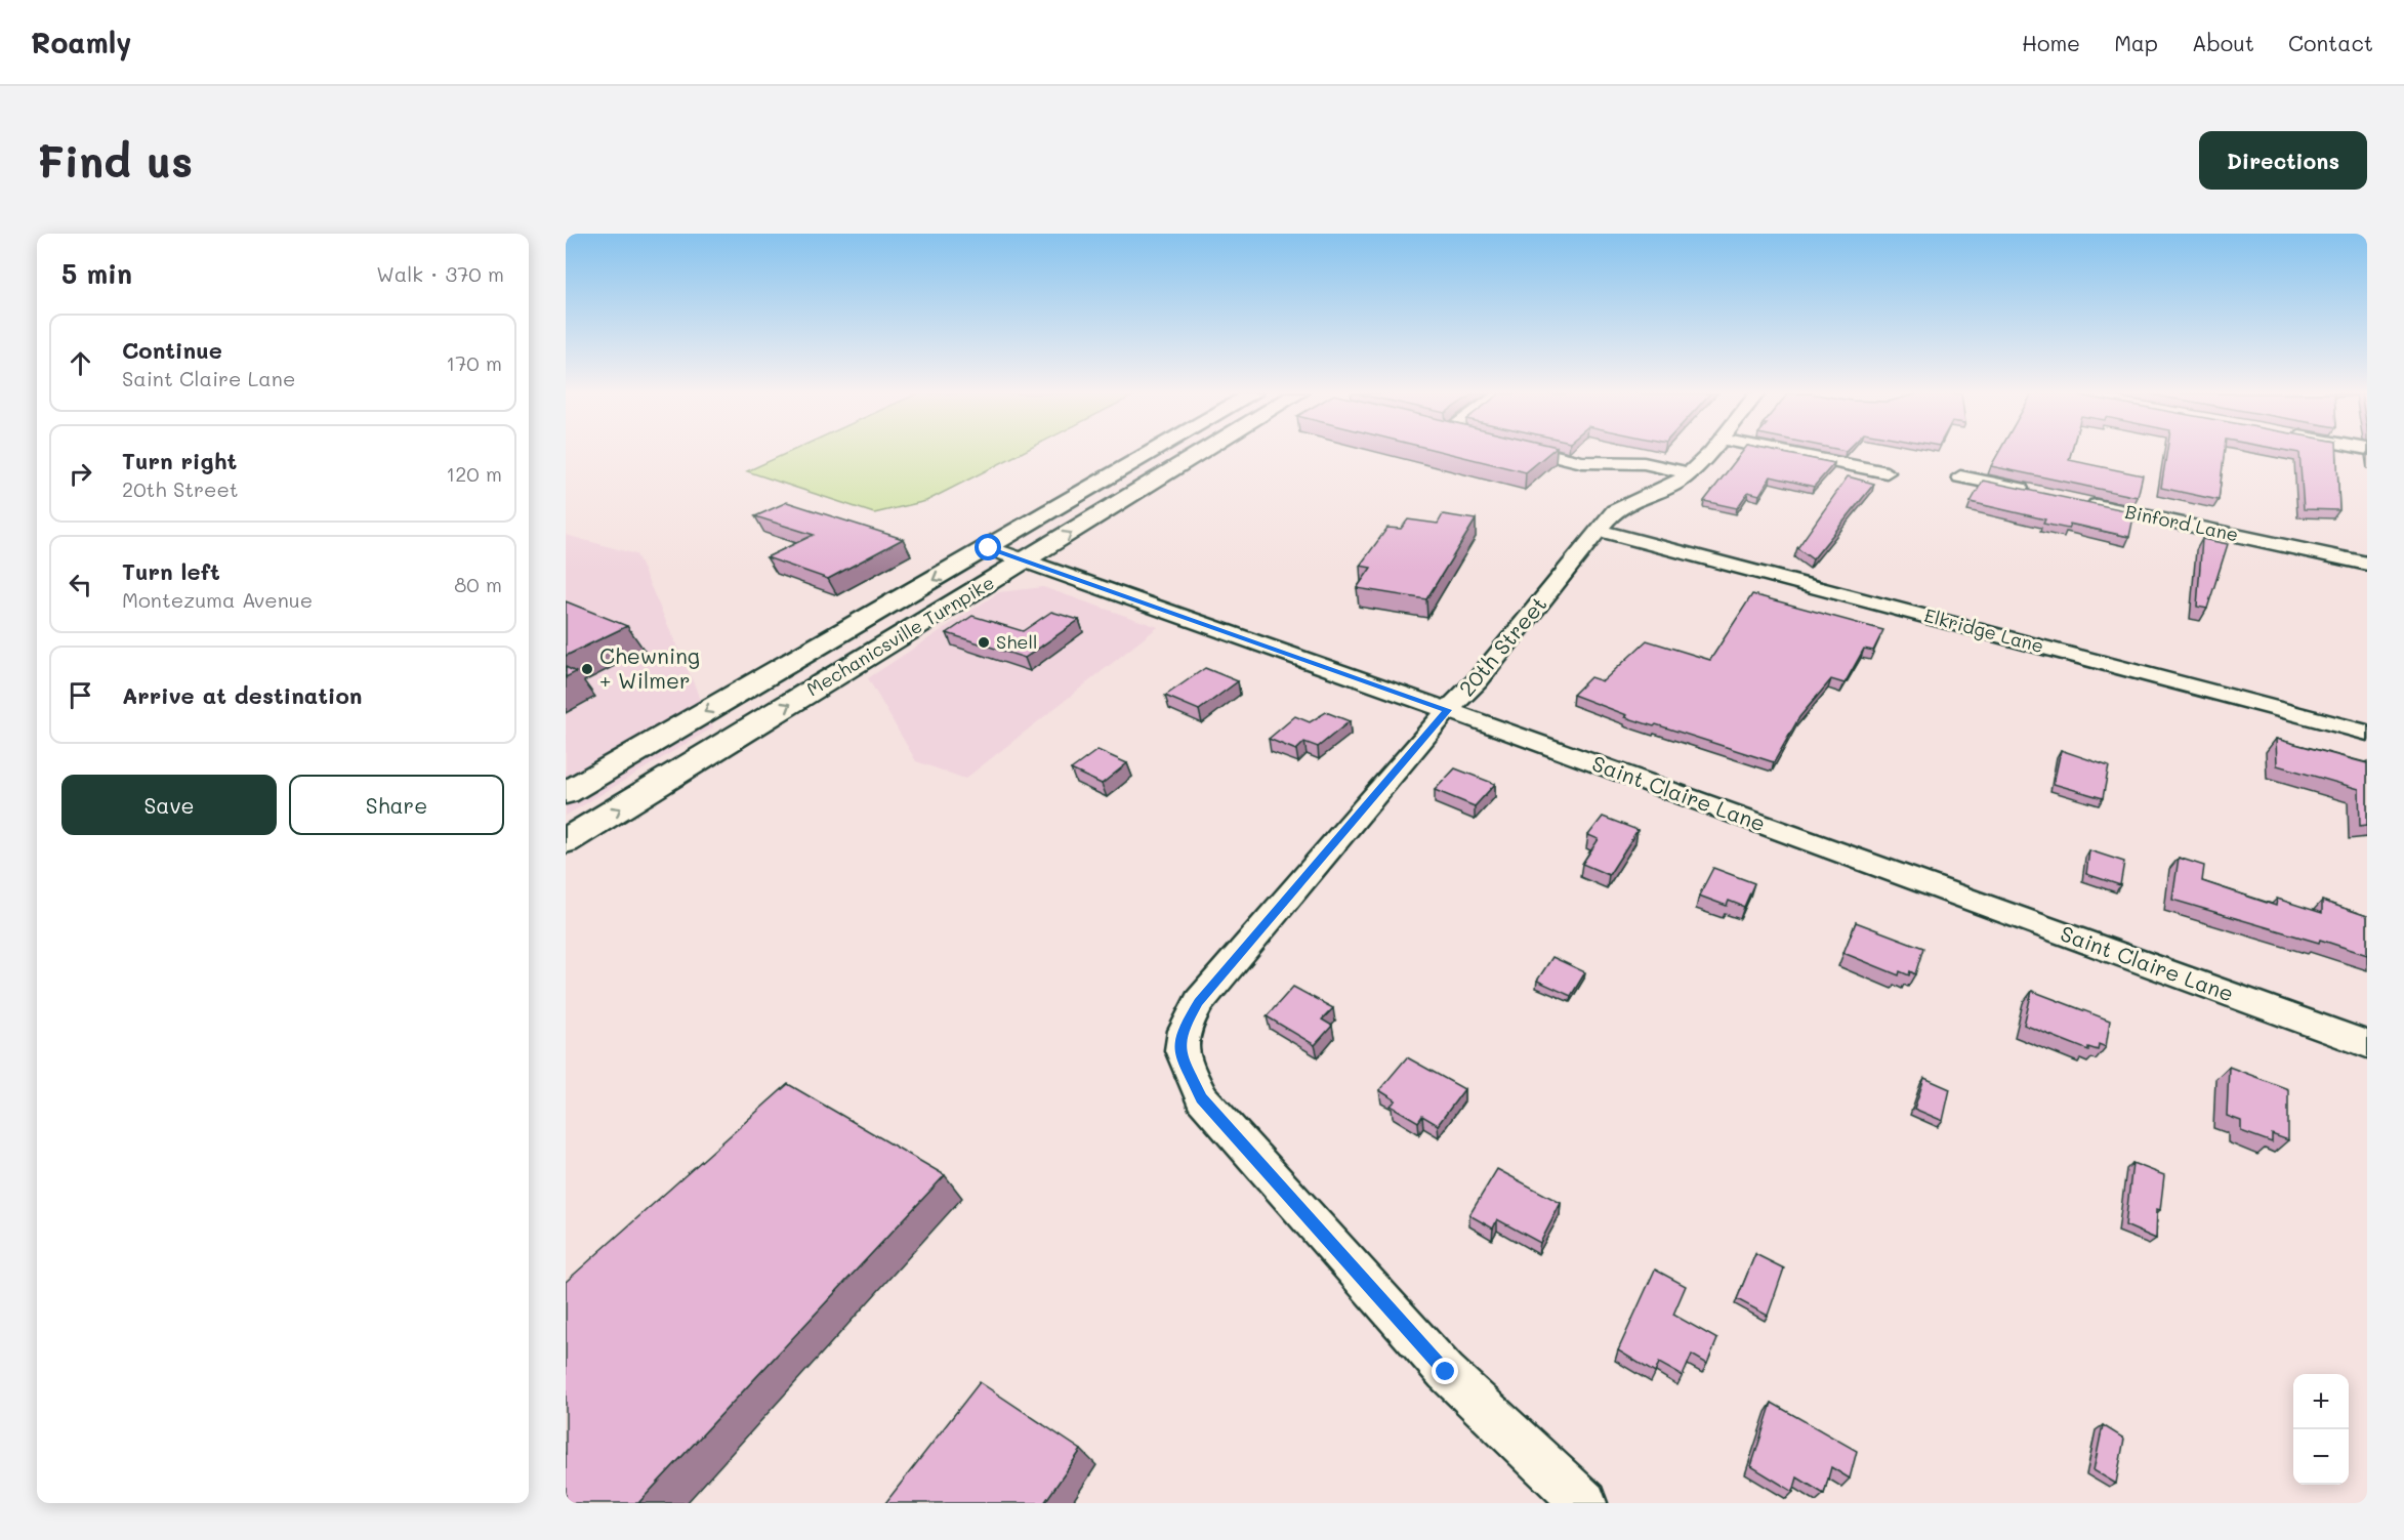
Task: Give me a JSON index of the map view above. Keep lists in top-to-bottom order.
{
  "streets": {
    "highway": ["Mechanicsville Turnpike"],
    "street": [
      "Binford Lane",
      "Elkridge Lane",
      "20th Street",
      "Saint Claire Lane"
    ]
  },
  "crossings": [
    ["Elkridge Lane", "20th Street"],
    ["Mechanicsville Turnpike", "Saint Claire Lane"],
    ["20th Street", "Saint Claire Lane"]
  ],
  "places": ["Shell", "Chewning + Wilmer"],
  "page": {
    "header": "Roamly",
    "nav": [
      "Home",
      "Map",
      "About",
      "Contact"
    ],
    "buttons": [
      "Directions",
      ["Save", "Share"]
    ],
    "title": "Find us",
    "heading": ["5 min", "Walk · 370 m"],
    "list": [
      ["Continue", "Saint Claire Lane", "170 m"],
      ["Turn right", "20th Street", "120 m"],
      ["Turn left", "Montezuma Avenue", "80 m"],
      "Arrive at destination"
    ],
    "map_buttons": ["+", "−"]
  }
}
